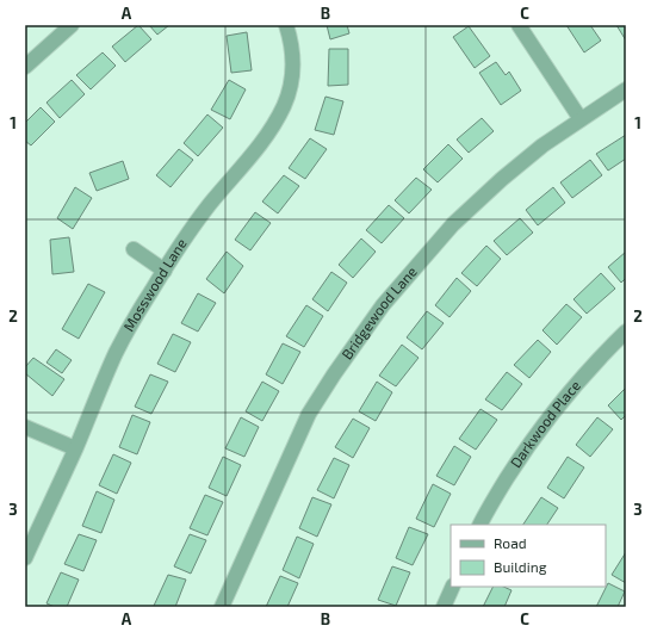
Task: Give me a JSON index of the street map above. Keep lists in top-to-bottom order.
{
  "streets": {
    "street": ["Mosswood Lane", "Bridgewood Lane", "Darkwood Place"]
  },
  "legend": ["Road", "Building"],
  "grid": {
    "columns": ["A", "B", "C"],
    "rows": ["1", "2", "3"]
  }
}
